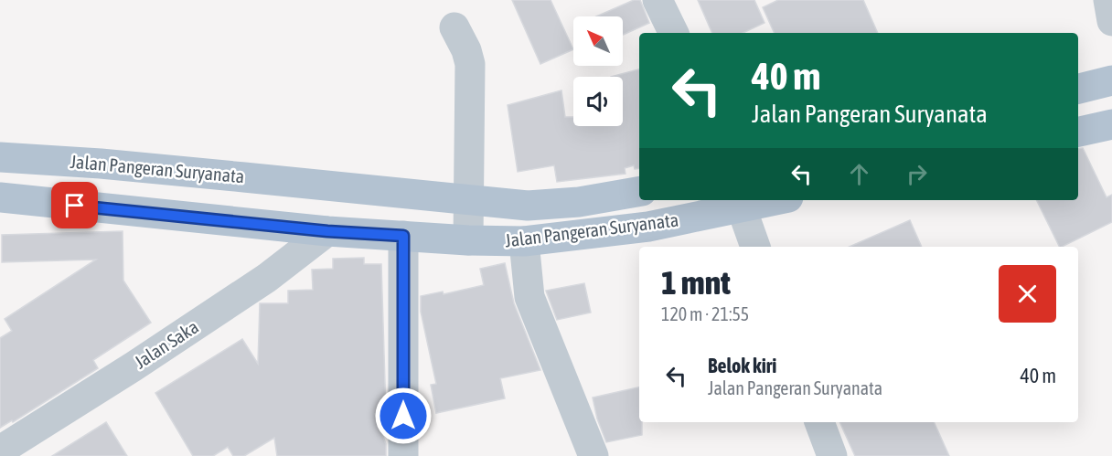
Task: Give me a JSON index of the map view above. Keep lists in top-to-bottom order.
{
  "streets": {
    "main road": ["Jalan Pangeran Suryanata"],
    "street": ["Jalan Saka"]
  },
  "crossings": [
    ["Jalan Pangeran Suryanata", "Jalan Saka"]
  ],
  "north": "top left",
  "page": {
    "turn": ["40 m", "Jalan Pangeran Suryanata"],
    "heading": ["1 mnt", "120 m · 21:55"],
    "list": [
      {
        "name": "Belok kiri",
        "note": "Jalan Pangeran Suryanata",
        "value": "40 m"
      }
    ]
  }
}
